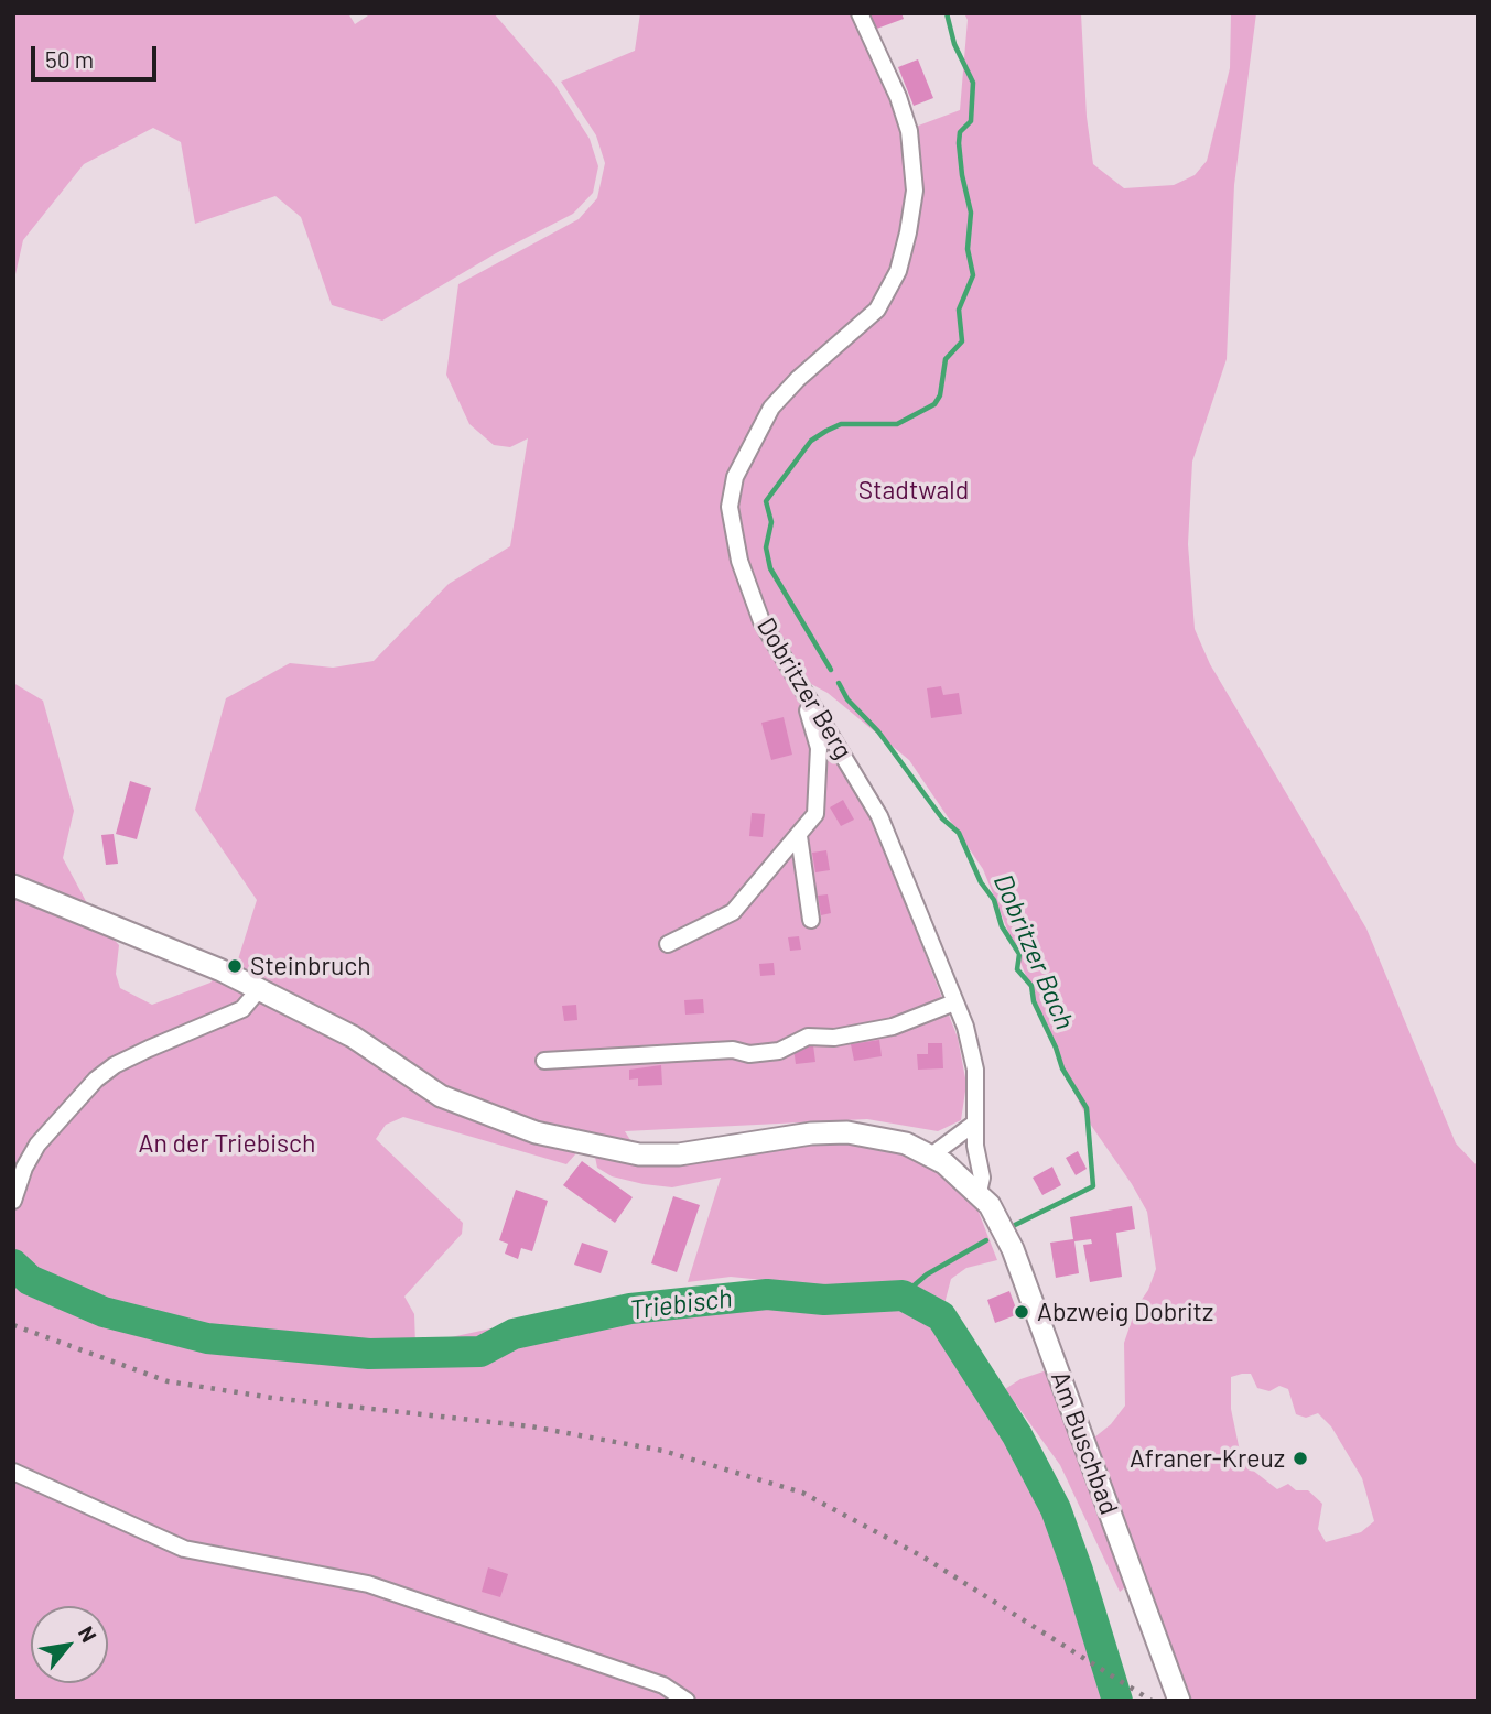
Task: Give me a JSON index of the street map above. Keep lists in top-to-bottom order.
{
  "streets": {
    "main road": ["Am Buschbad"],
    "street": ["Dobritzer Berg"]
  },
  "crossings": [
    ["Dobritzer Berg", "Am Buschbad"]
  ],
  "water": ["Dobritzer Bach", "Triebisch"],
  "parks": ["Stadtwald", "An der Triebisch"],
  "places": ["Steinbruch", "Abzweig Dobritz", "Afraner-Kreuz"],
  "scale_bar": "50 m",
  "north": "top right"
}
